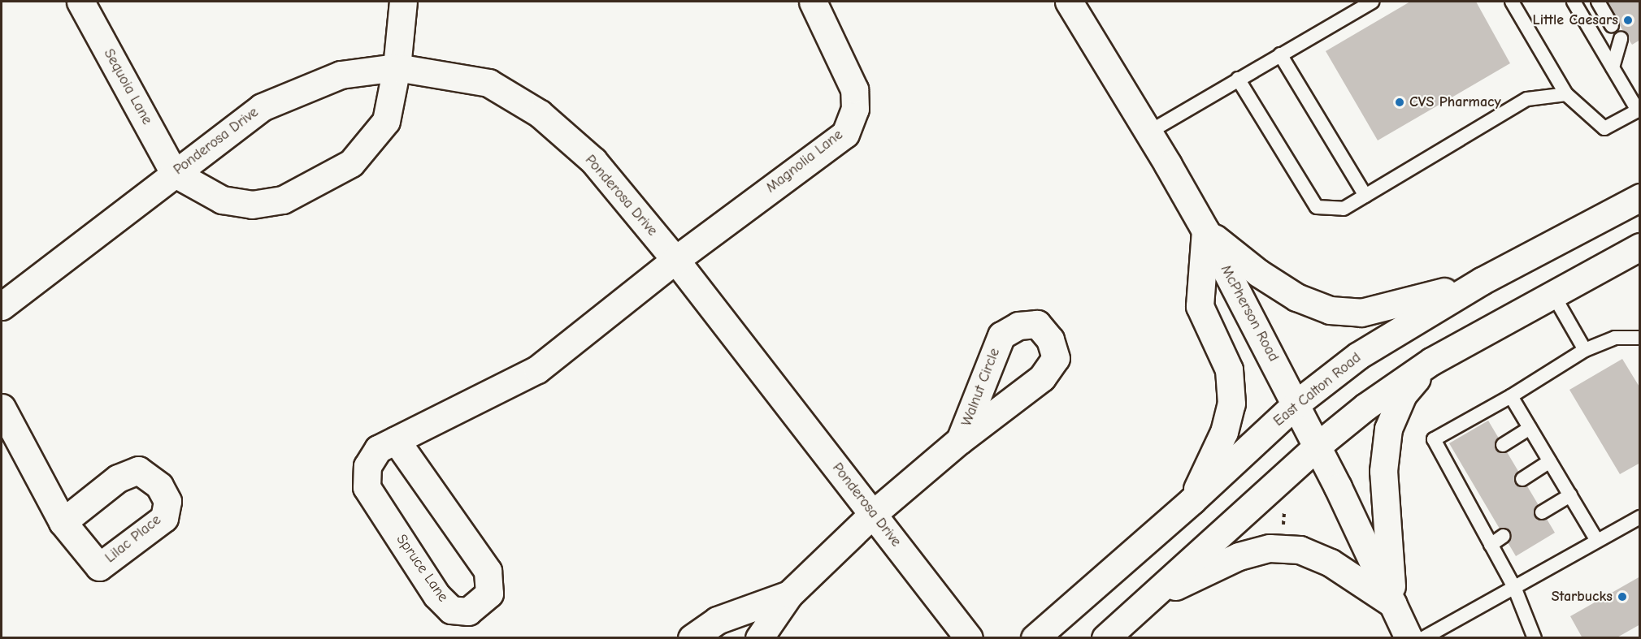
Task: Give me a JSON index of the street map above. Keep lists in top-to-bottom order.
{
  "streets": {
    "street": [
      "Sequoia Lane",
      "Ponderosa Drive",
      "Magnolia Lane",
      "McPherson Road",
      "Walnut Circle",
      "East Calton Road",
      "Spruce Lane"
    ]
  },
  "crossings": [
    ["Sequoia Lane", "Ponderosa Drive"],
    ["Ponderosa Drive", "Magnolia Lane"],
    ["Ponderosa Drive", "Walnut Circle"],
    ["Ponderosa Drive", "Spruce Lane"],
    ["Magnolia Lane", "Spruce Lane"],
    ["McPherson Road", "East Calton Road"]
  ],
  "places": ["Little Caesars", "CVS Pharmacy", "Starbucks"]
}
